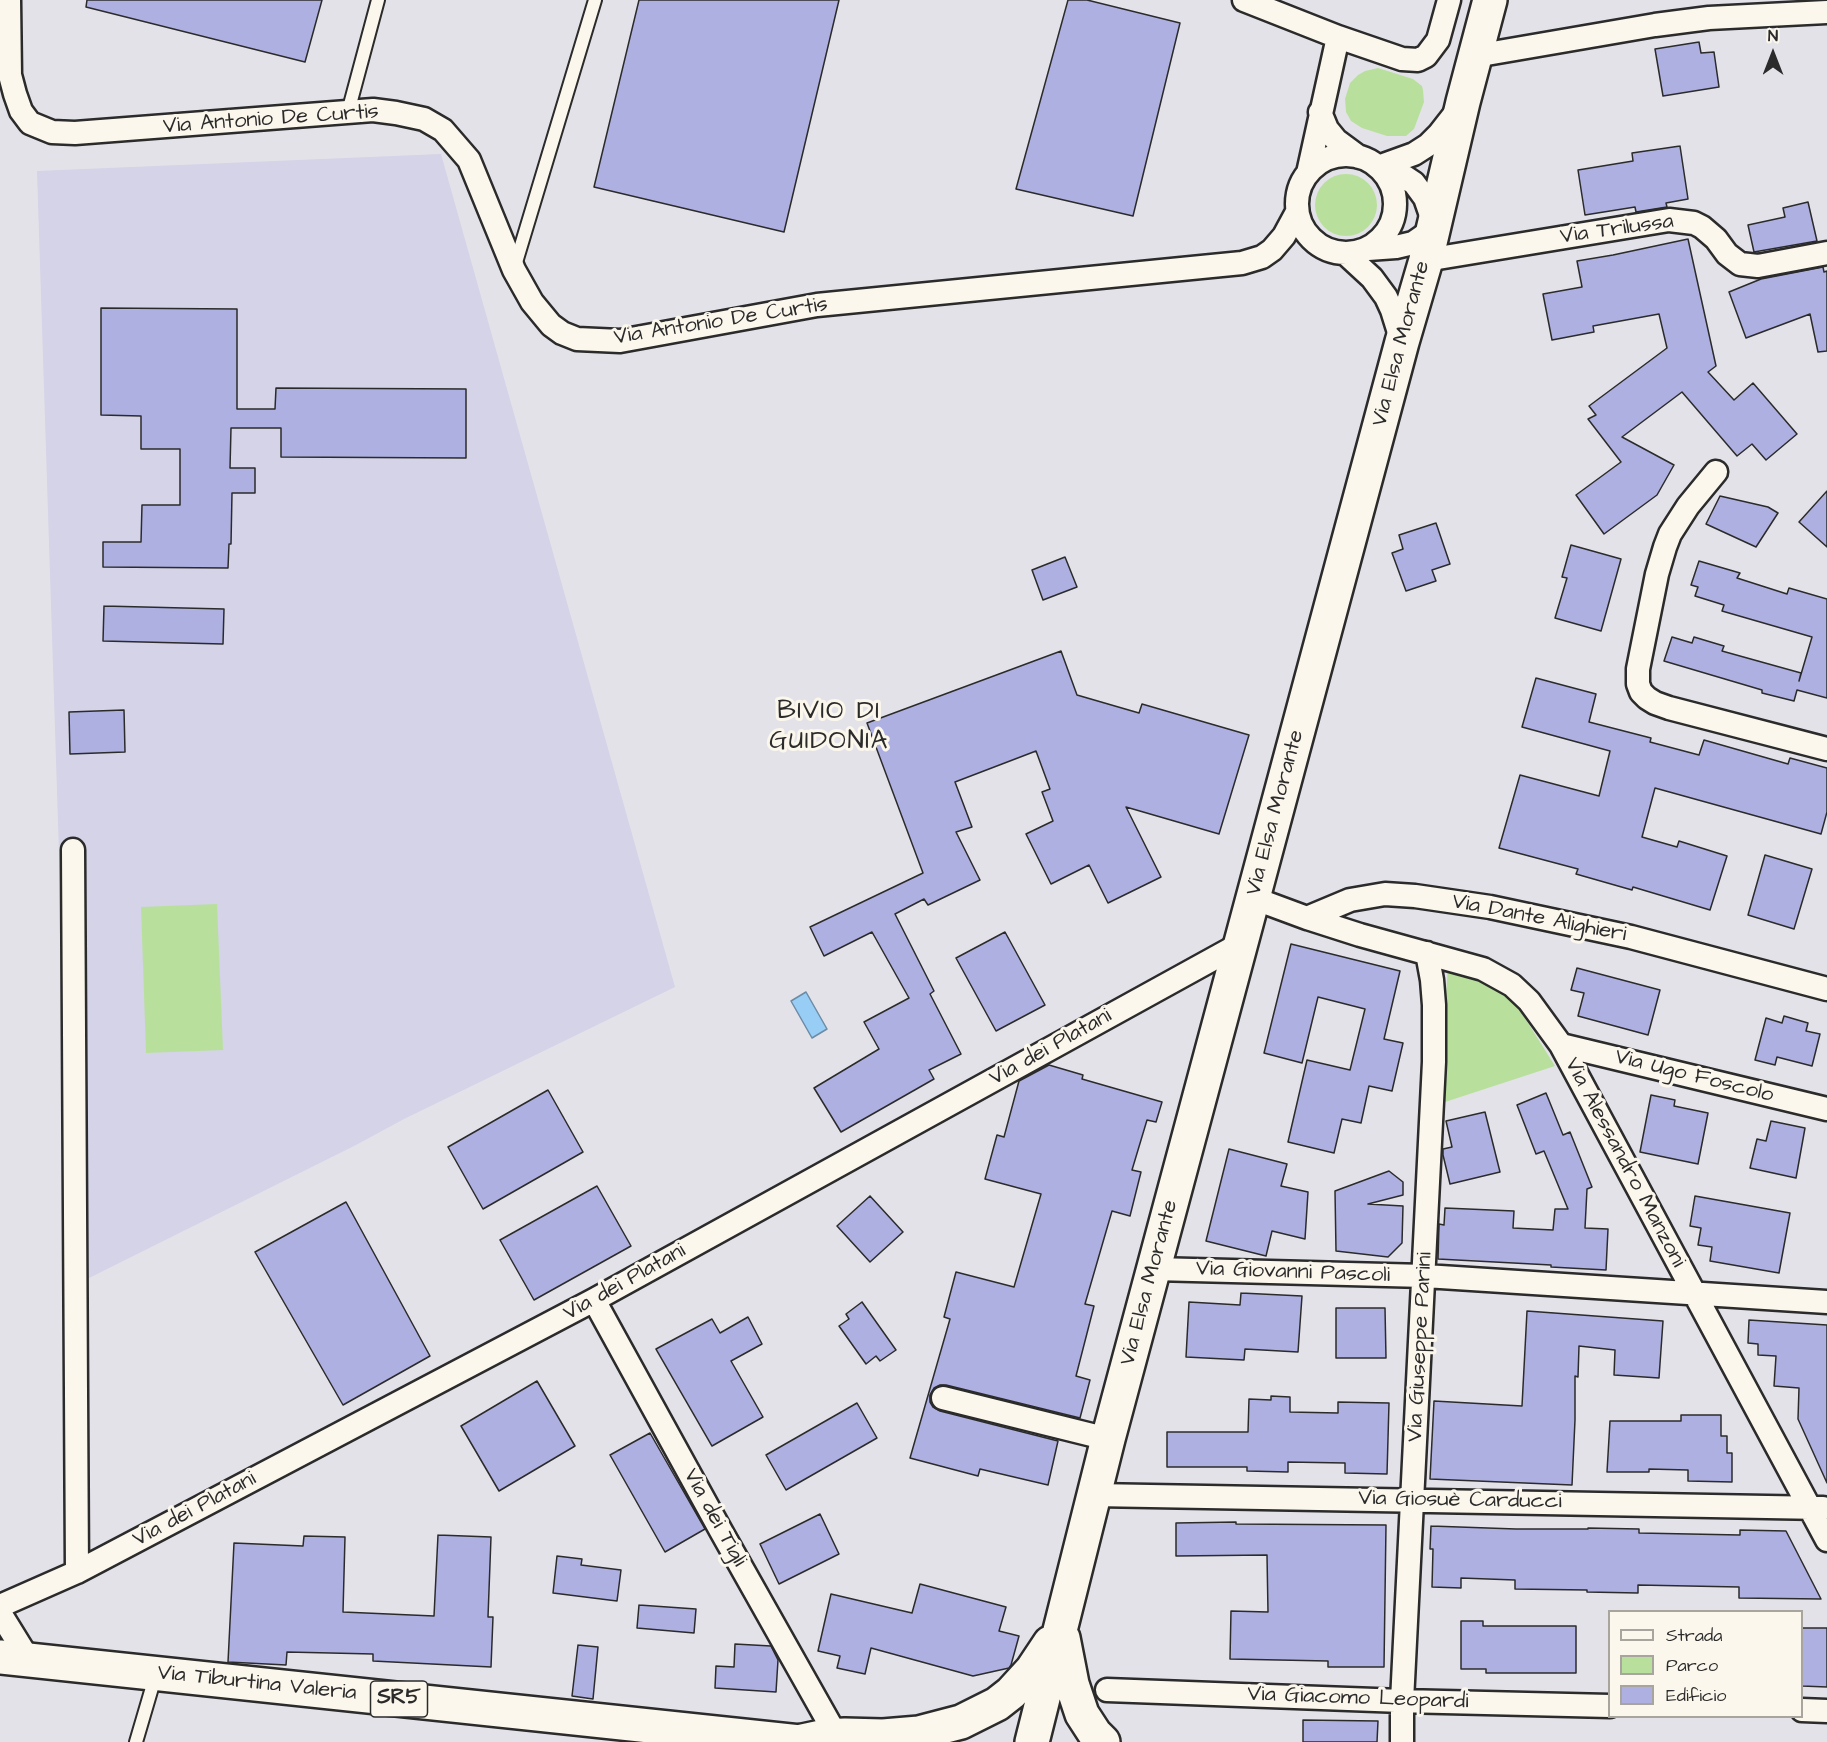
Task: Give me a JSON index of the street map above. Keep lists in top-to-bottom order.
{
  "streets": {
    "street": [
      "Via Antonio De Curtis",
      "Via Trilussa",
      "Via Elsa Morante",
      "Via Dante Alighieri",
      "Via dei Platani",
      "Via Ugo Foscolo",
      "Via Alessandro Manzoni",
      "Via Giovanni Pascoli",
      "Via Giuseppe Parini",
      "Via Giosuè Carducci",
      "Via dei Tigli",
      "Via Tiburtina Valeria",
      "SR5",
      "Via Giacomo Leopardi"
    ]
  },
  "crossings": [
    ["Via Trilussa", "Via Elsa Morante"],
    ["Via Elsa Morante", "Via dei Platani"],
    ["Via Elsa Morante", "Via Giovanni Pascoli"],
    ["Via Elsa Morante", "Via Giosuè Carducci"],
    ["Via Elsa Morante", "Via dei Tigli"],
    ["Via Elsa Morante", "Via Tiburtina Valeria"],
    ["Via Dante Alighieri", "Via Alessandro Manzoni"],
    ["Via dei Platani", "Via dei Tigli"],
    ["Via Ugo Foscolo", "Via Alessandro Manzoni"],
    ["Via Alessandro Manzoni", "Via Giovanni Pascoli"],
    ["Via Alessandro Manzoni", "Via Giuseppe Parini"],
    ["Via Alessandro Manzoni", "Via Giosuè Carducci"],
    ["Via Giovanni Pascoli", "Via Giuseppe Parini"],
    ["Via Giuseppe Parini", "Via Giosuè Carducci"],
    ["Via Giuseppe Parini", "Via Giacomo Leopardi"]
  ],
  "districts": ["BIVIO DI GUIDONIA"],
  "legend": ["Strada", "Parco", "Edificio"],
  "north": "top"
}
